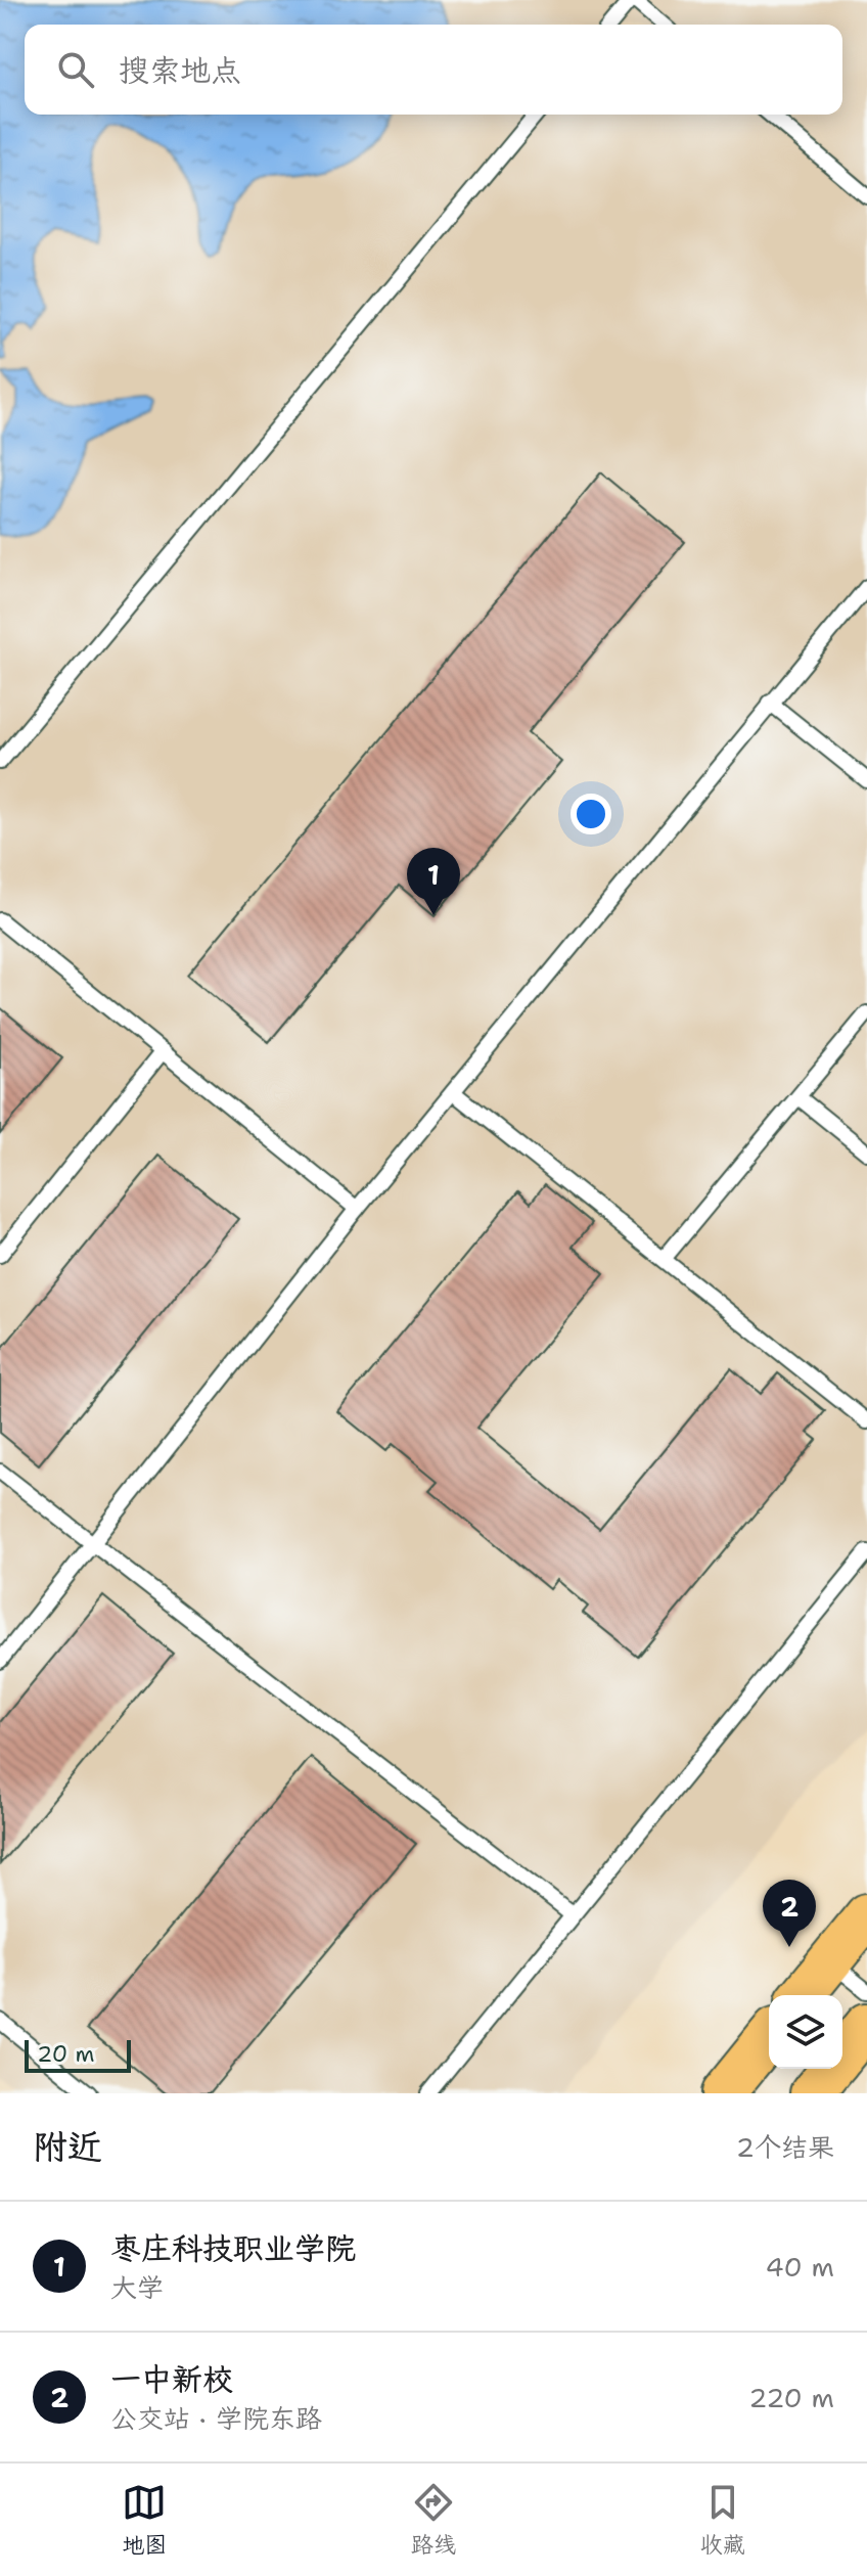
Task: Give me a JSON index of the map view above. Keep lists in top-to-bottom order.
{
  "scale_bar": "20 m",
  "page": {
    "search": "搜索地点",
    "pins": ["1", "2"],
    "scale": "20 m",
    "heading": ["附近", "2个结果"],
    "list": [
      {
        "mark": "1",
        "name": "枣庄科技职业学院",
        "note": "大学",
        "value": "40 m"
      },
      {
        "mark": "2",
        "name": "一中新校",
        "note": "公交站 · 学院东路",
        "value": "220 m"
      }
    ],
    "nav": ["地图", "路线", "收藏"]
  }
}
